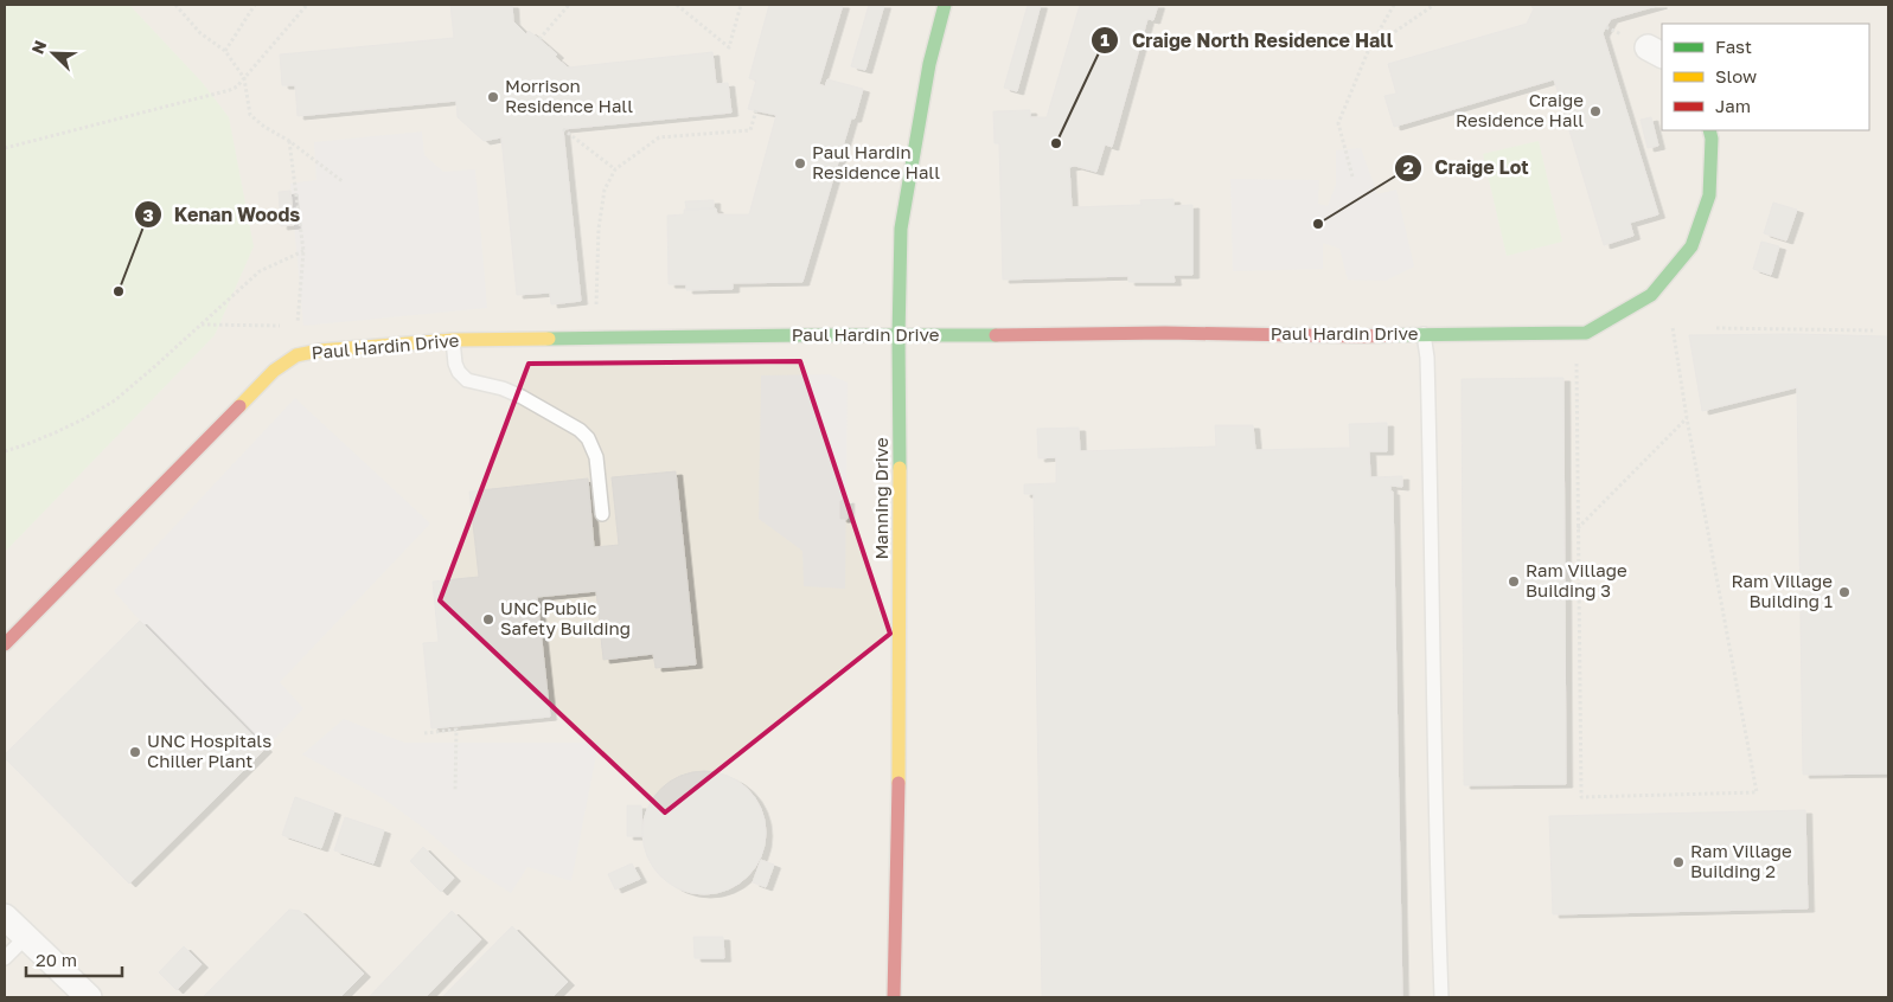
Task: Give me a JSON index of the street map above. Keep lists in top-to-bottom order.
{
  "streets": {
    "street": ["Paul Hardin Drive", "Manning Drive"]
  },
  "crossings": [
    ["Paul Hardin Drive", "Manning Drive"]
  ],
  "places": [
    "Morrison Residence Hall",
    "Craige Residence Hall",
    "Craige North Residence Hall",
    "Paul Hardin Residence Hall",
    "Craige Lot",
    "Kenan Woods",
    "Ram Village Building 3",
    "Ram Village Building 1",
    "UNC Public Safety Building",
    "UNC Hospitals Chiller Plant",
    "Ram Village Building 2"
  ],
  "legend": ["Fast", "Slow", "Jam"],
  "scale_bar": "20 m",
  "north": "top left"
}
